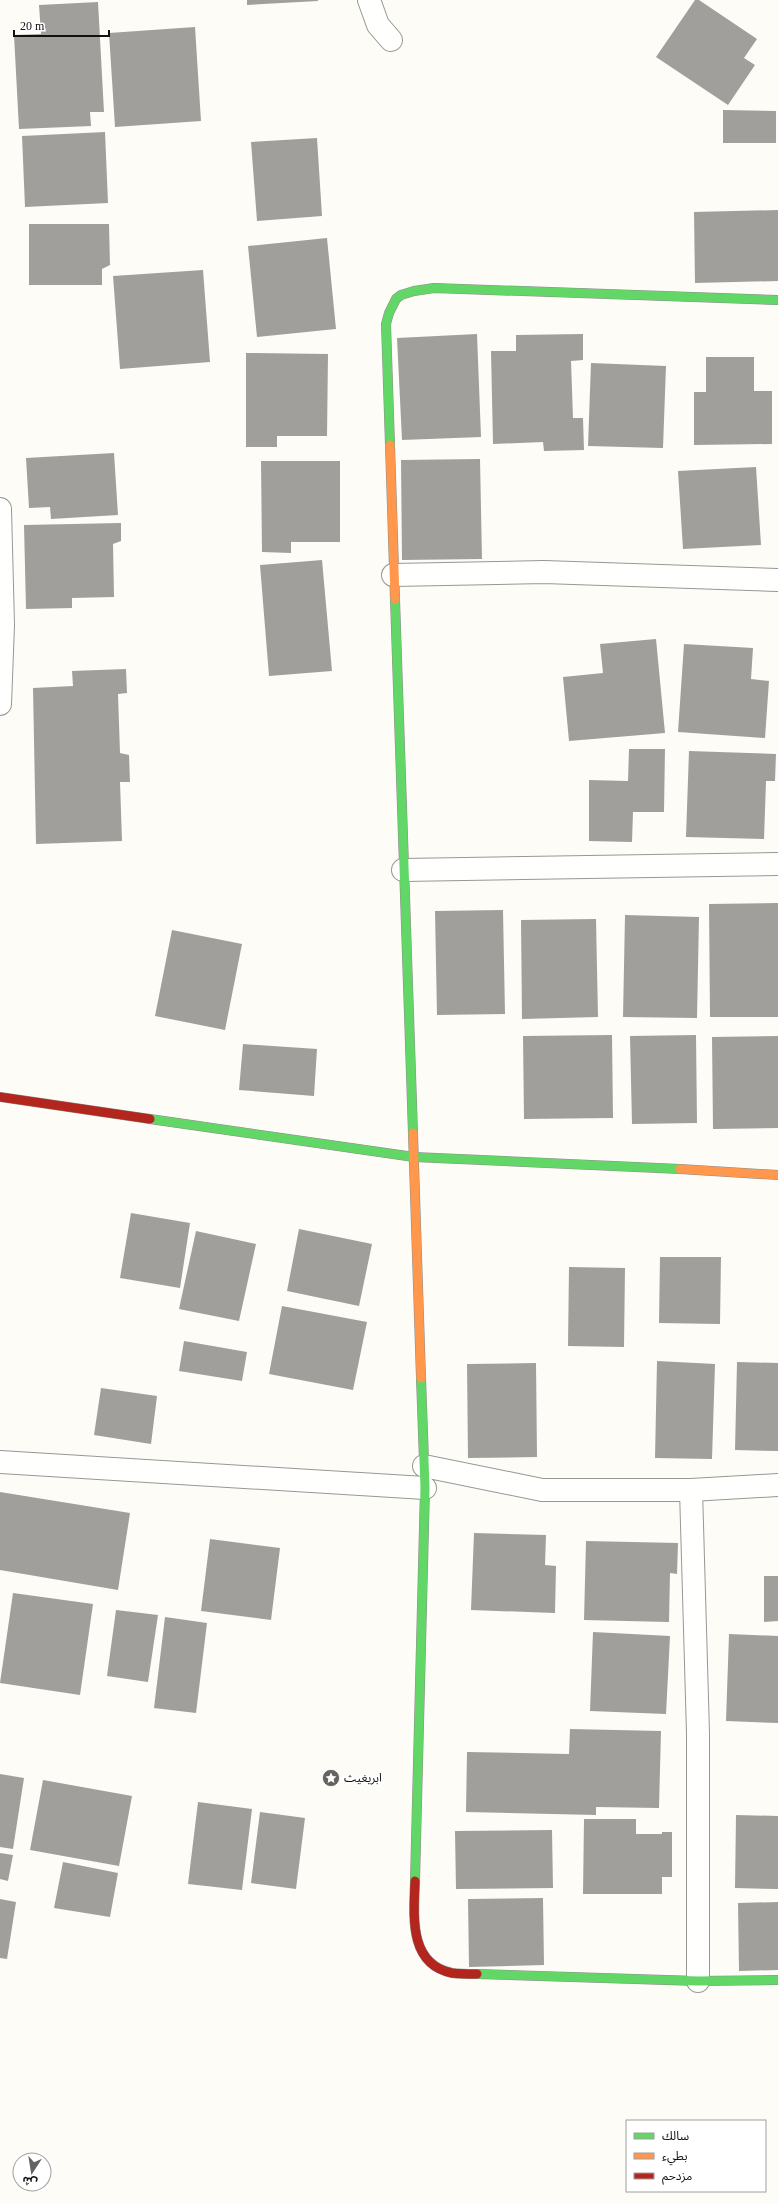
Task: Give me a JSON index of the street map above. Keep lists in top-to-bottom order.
{
  "places": {
    "place": ["ابريغيث"]
  },
  "legend": ["سالك", "بطيء", "مزدحم"],
  "scale_bar": "20 m",
  "north": "bottom"
}
